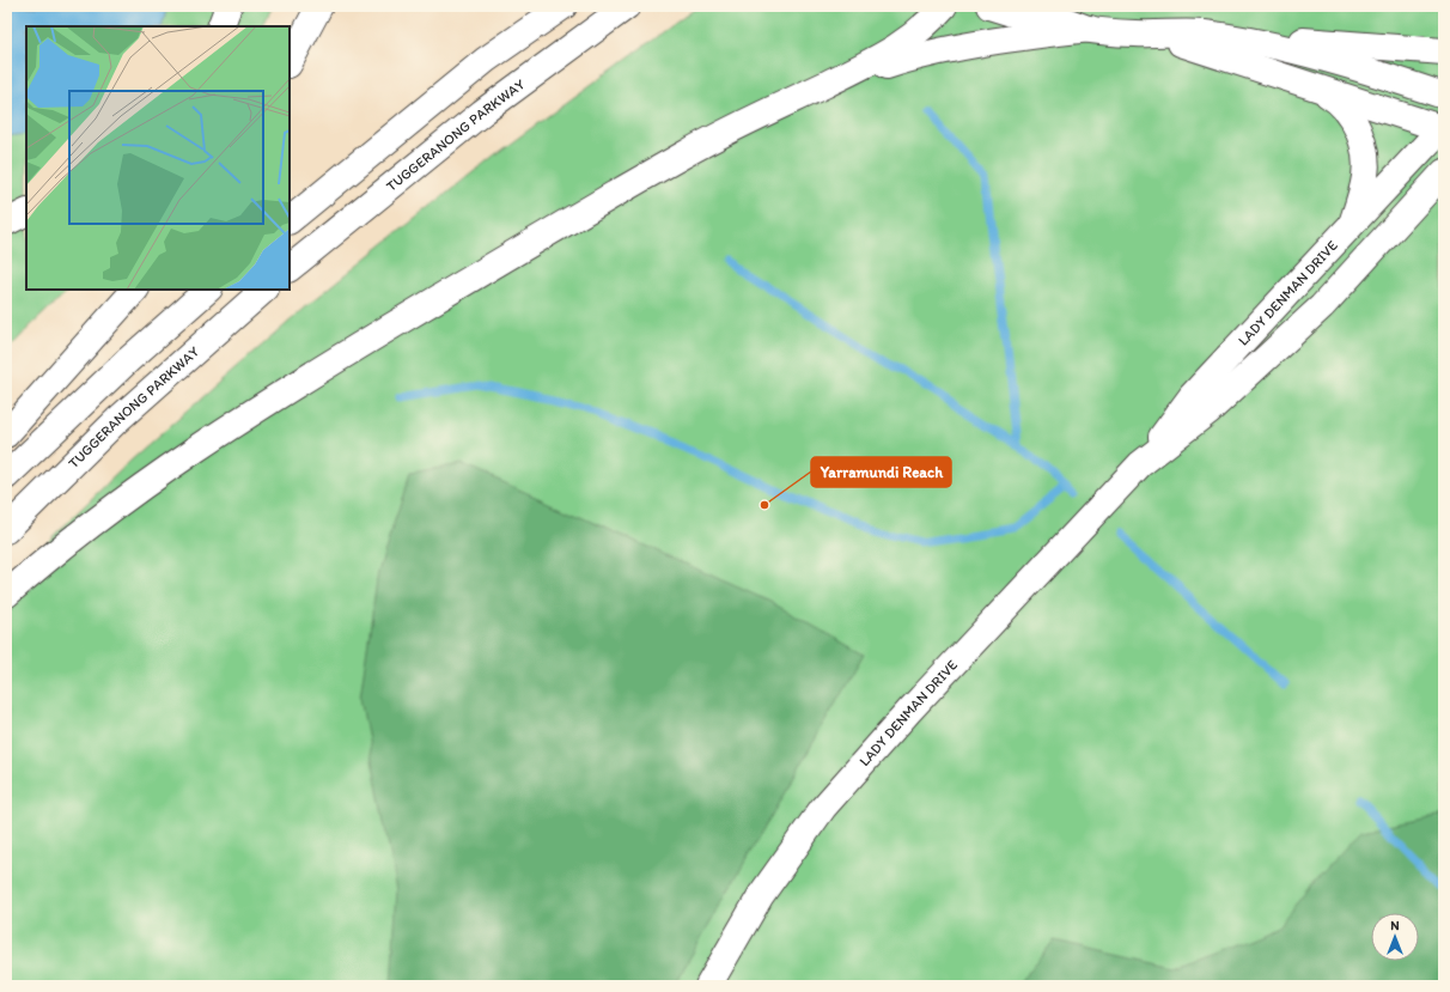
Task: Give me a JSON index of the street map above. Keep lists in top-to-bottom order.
{
  "streets": {
    "main road": ["TUGGERANONG PARKWAY", "LADY DENMAN DRIVE"]
  },
  "places": ["Yarramundi Reach"],
  "north": "top"
}
